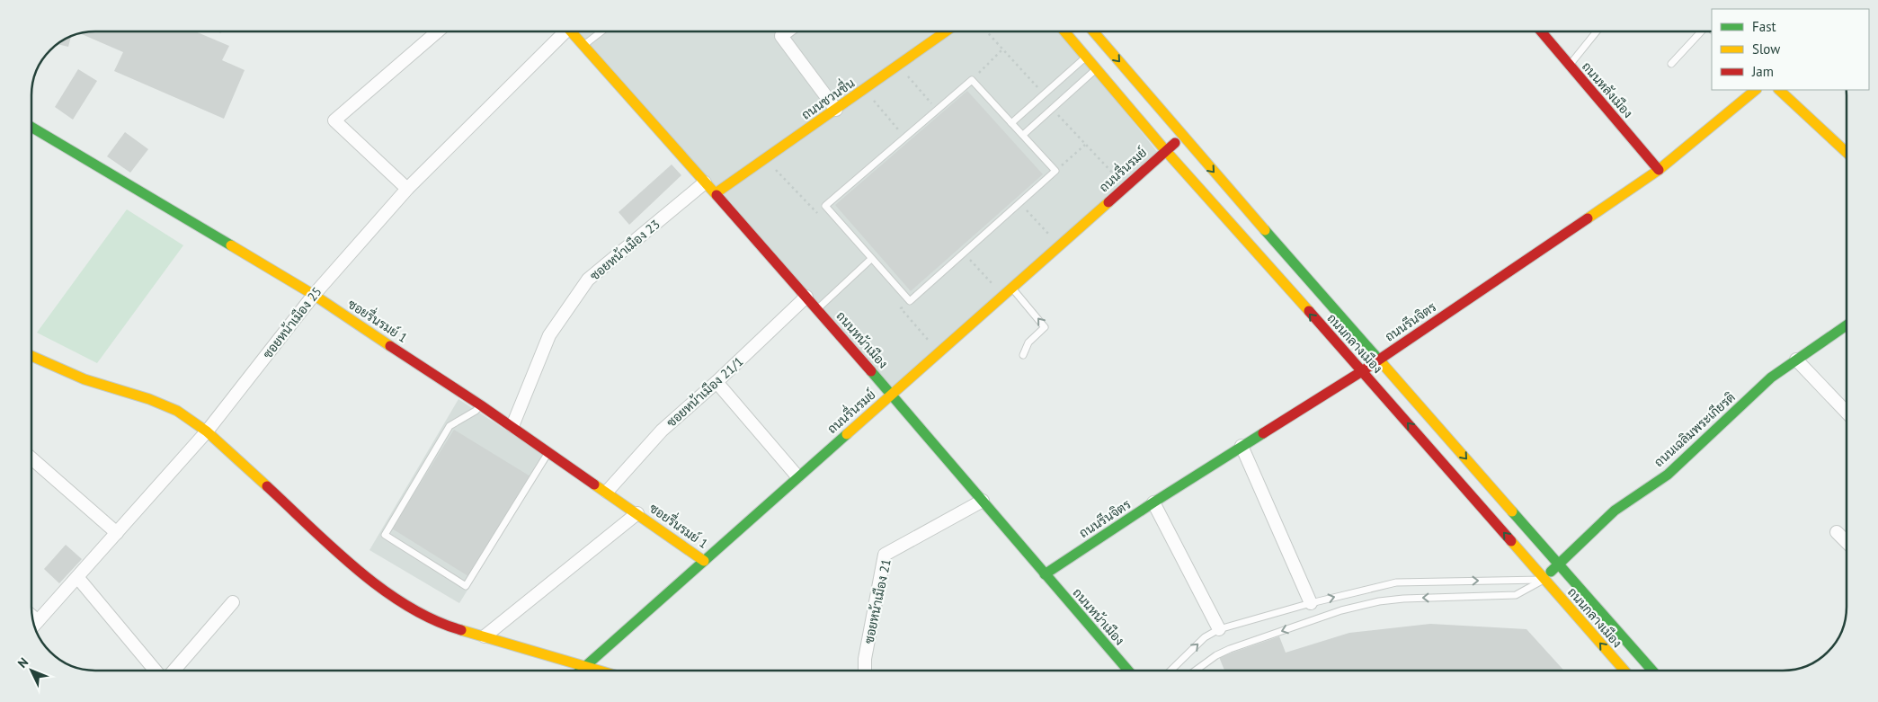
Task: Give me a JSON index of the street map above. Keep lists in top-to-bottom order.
{
  "streets": {
    "street": [
      "ถนนหลังเมือง",
      "ถนนชวนชื่น",
      "ถนนรื่นรมย์",
      "ซอยหน้าเมือง 23",
      "ซอยรื่นรมย์ 1",
      "ถนนรึนจิตร",
      "ซอยหน้าเมือง 25",
      "ถนนหน้าเมือง",
      "ถนนกลางเมือง",
      "ซอยหน้าเมือง 21/1",
      "ถนนเฉลิมพระเกียรติ",
      "ซอยหน้าเมือง 21"
    ]
  },
  "crossings": [
    ["ถนนหลังเมือง", "ถนนรึนจิตร"],
    ["ถนนชวนชื่น", "ถนนหน้าเมือง"],
    ["ถนนรื่นรมย์", "ซอยรื่นรมย์ 1"],
    ["ถนนรื่นรมย์", "ถนนหน้าเมือง"],
    ["ถนนรื่นรมย์", "ถนนกลางเมือง"],
    ["ซอยหน้าเมือง 23", "ซอยรื่นรมย์ 1"],
    ["ซอยหน้าเมือง 23", "ถนนหน้าเมือง"],
    ["ซอยรื่นรมย์ 1", "ซอยหน้าเมือง 25"],
    ["ซอยรื่นรมย์ 1", "ซอยหน้าเมือง 21/1"],
    ["ถนนรึนจิตร", "ถนนหน้าเมือง"],
    ["ถนนรึนจิตร", "ถนนกลางเมือง"],
    ["ถนนหน้าเมือง", "ซอยหน้าเมือง 21/1"],
    ["ถนนหน้าเมือง", "ซอยหน้าเมือง 21"],
    ["ถนนกลางเมือง", "ถนนเฉลิมพระเกียรติ"]
  ],
  "legend": ["Fast", "Slow", "Jam"],
  "north": "top left"
}
